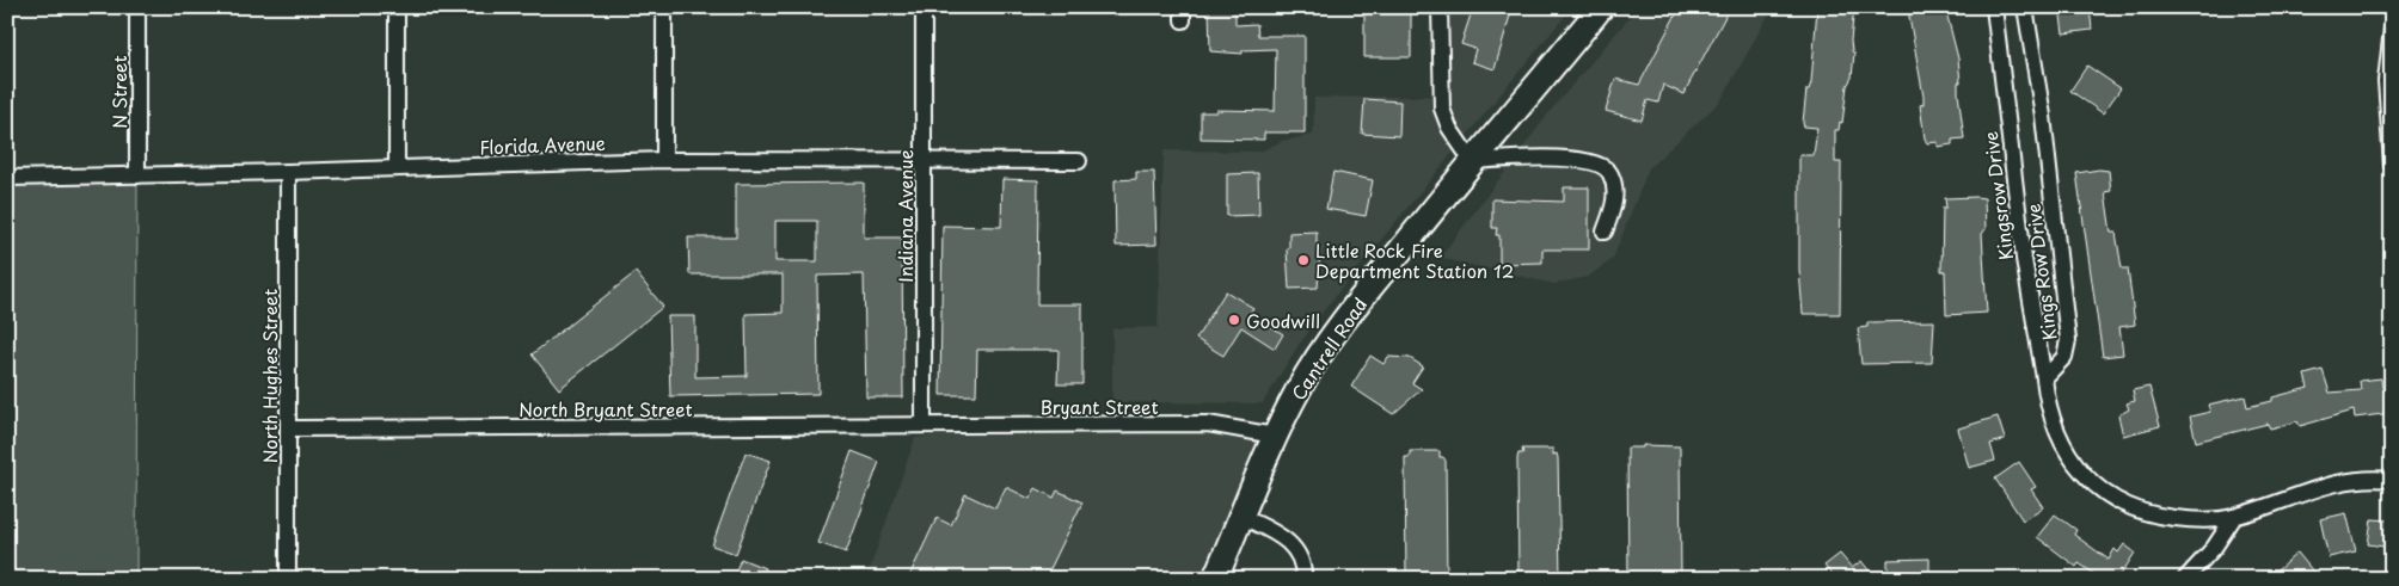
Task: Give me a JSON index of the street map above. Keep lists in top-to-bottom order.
{
  "streets": {
    "main road": ["Cantrell Road"],
    "street": [
      "N Street",
      "Florida Avenue",
      "Kingsrow Drive",
      "Indiana Avenue",
      "Kings Row Drive",
      "North Hughes Street",
      "Bryant Street",
      "North Bryant Street"
    ]
  },
  "crossings": [
    ["N Street", "Florida Avenue"],
    ["Florida Avenue", "Indiana Avenue"],
    ["Florida Avenue", "North Hughes Street"],
    ["Kingsrow Drive", "Kings Row Drive"],
    ["Indiana Avenue", "Bryant Street"],
    ["Indiana Avenue", "North Bryant Street"],
    ["Cantrell Road", "Bryant Street"],
    ["North Hughes Street", "North Bryant Street"],
    ["Bryant Street", "North Bryant Street"]
  ],
  "places": ["Little Rock Fire Department Station 12", "Goodwill"]
}
